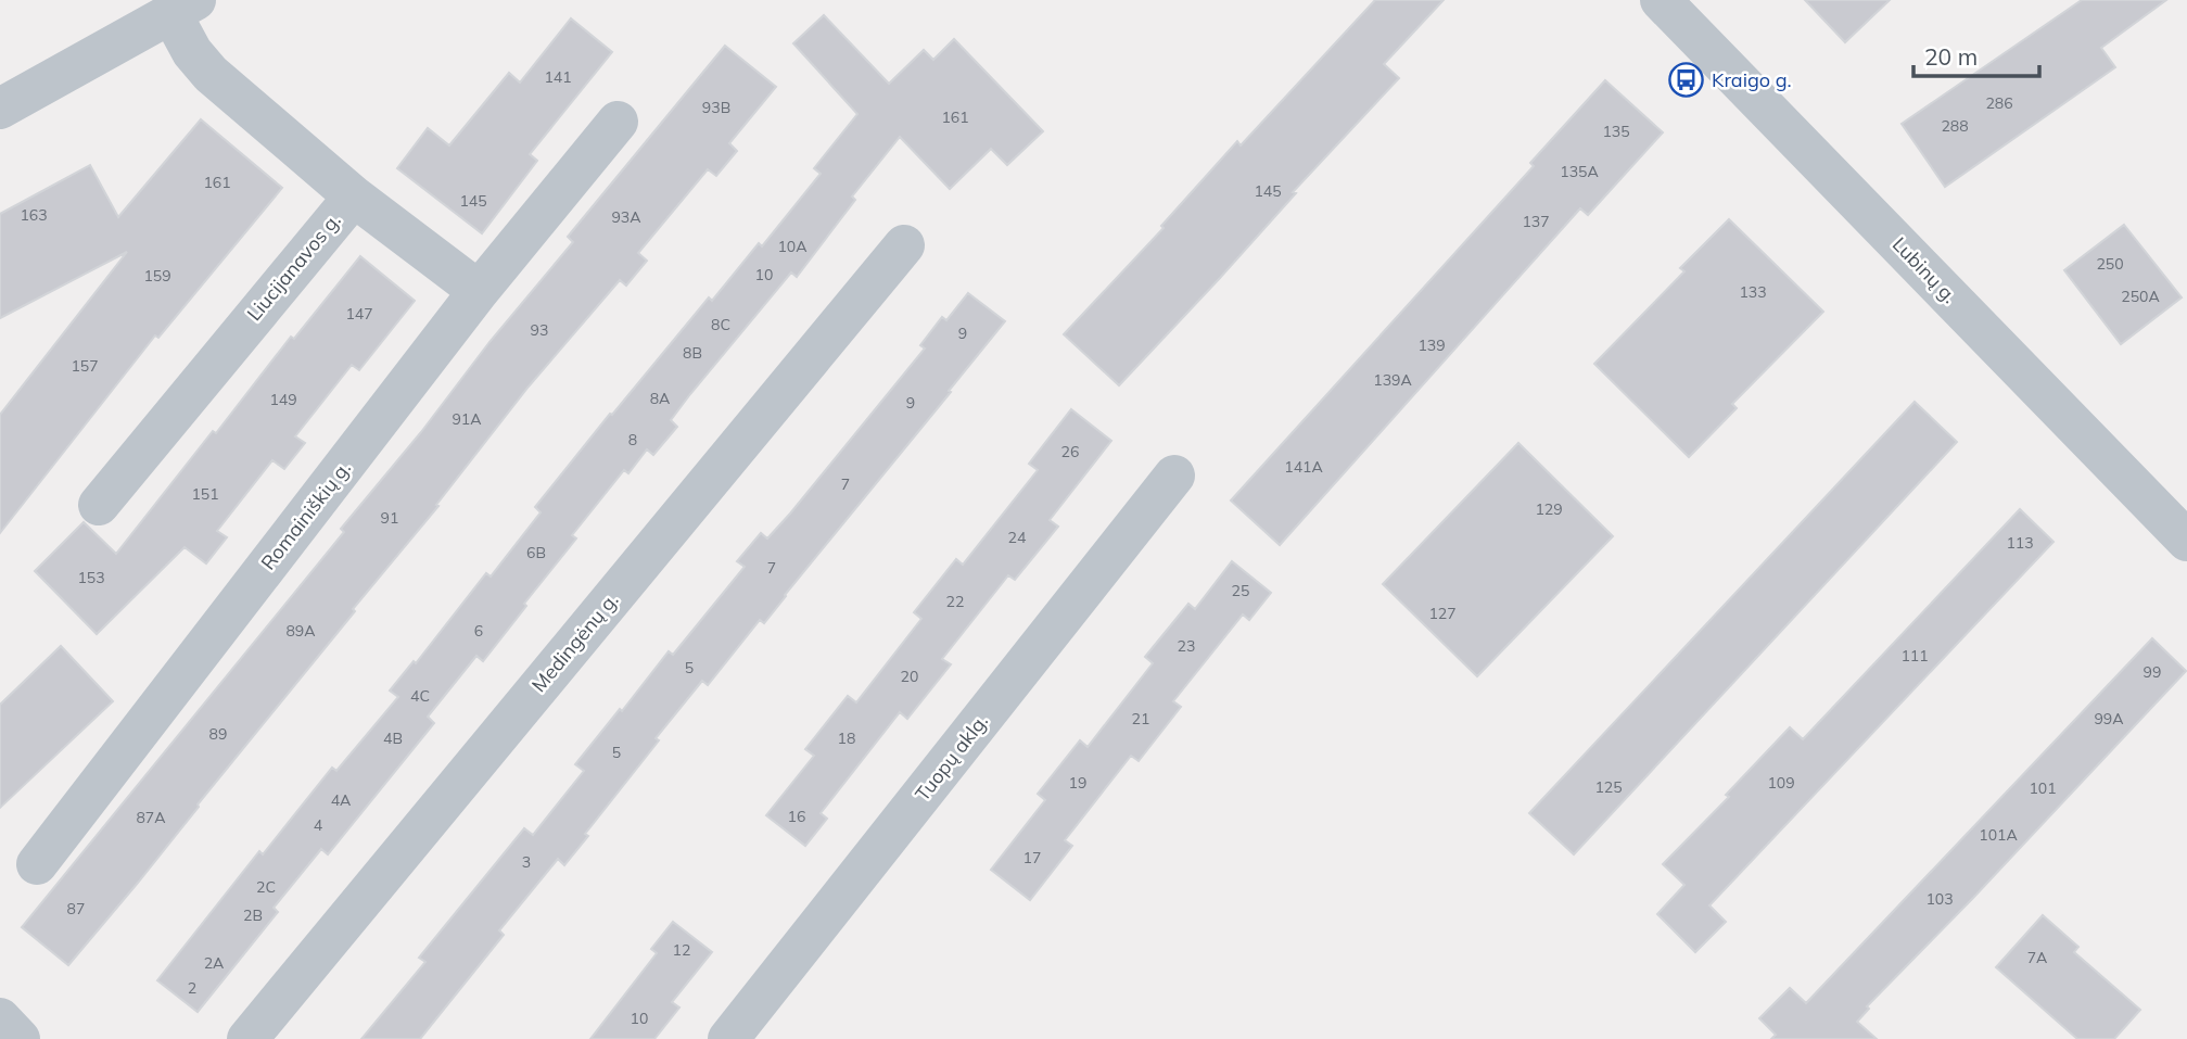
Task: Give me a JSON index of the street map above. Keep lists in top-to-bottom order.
{
  "streets": {
    "street": [
      "Liucijanavos g.",
      "Lubinų g.",
      "Romainiškių g.",
      "Medingėnų g.",
      "Tuopų aklg."
    ]
  },
  "places": {
    "bus stop": ["Kraigo g."]
  },
  "house_numbers": [
    "141",
    "286",
    "93B",
    "161",
    "288",
    "135",
    "135A",
    "161",
    "145",
    "145",
    "163",
    "93A",
    "137",
    "10A",
    "250",
    "10",
    "159",
    "133",
    "250A",
    "147",
    "8C",
    "93",
    "9",
    "139",
    "8B",
    "157",
    "139A",
    "8A",
    "149",
    "9",
    "91A",
    "8",
    "26",
    "141A",
    "7",
    "151",
    "129",
    "91",
    "24",
    "113",
    "6B",
    "7",
    "153",
    "25",
    "22",
    "127",
    "89A",
    "6",
    "23",
    "111",
    "5",
    "99",
    "20",
    "4C",
    "21",
    "99A",
    "89",
    "4B",
    "18",
    "5",
    "19",
    "109",
    "125",
    "101",
    "4A",
    "16",
    "87A",
    "4",
    "101A",
    "17",
    "3",
    "2C",
    "103",
    "87",
    "2B",
    "12",
    "7A",
    "2A",
    "2",
    "10"
  ],
  "scale_bar": "20 m"
}
